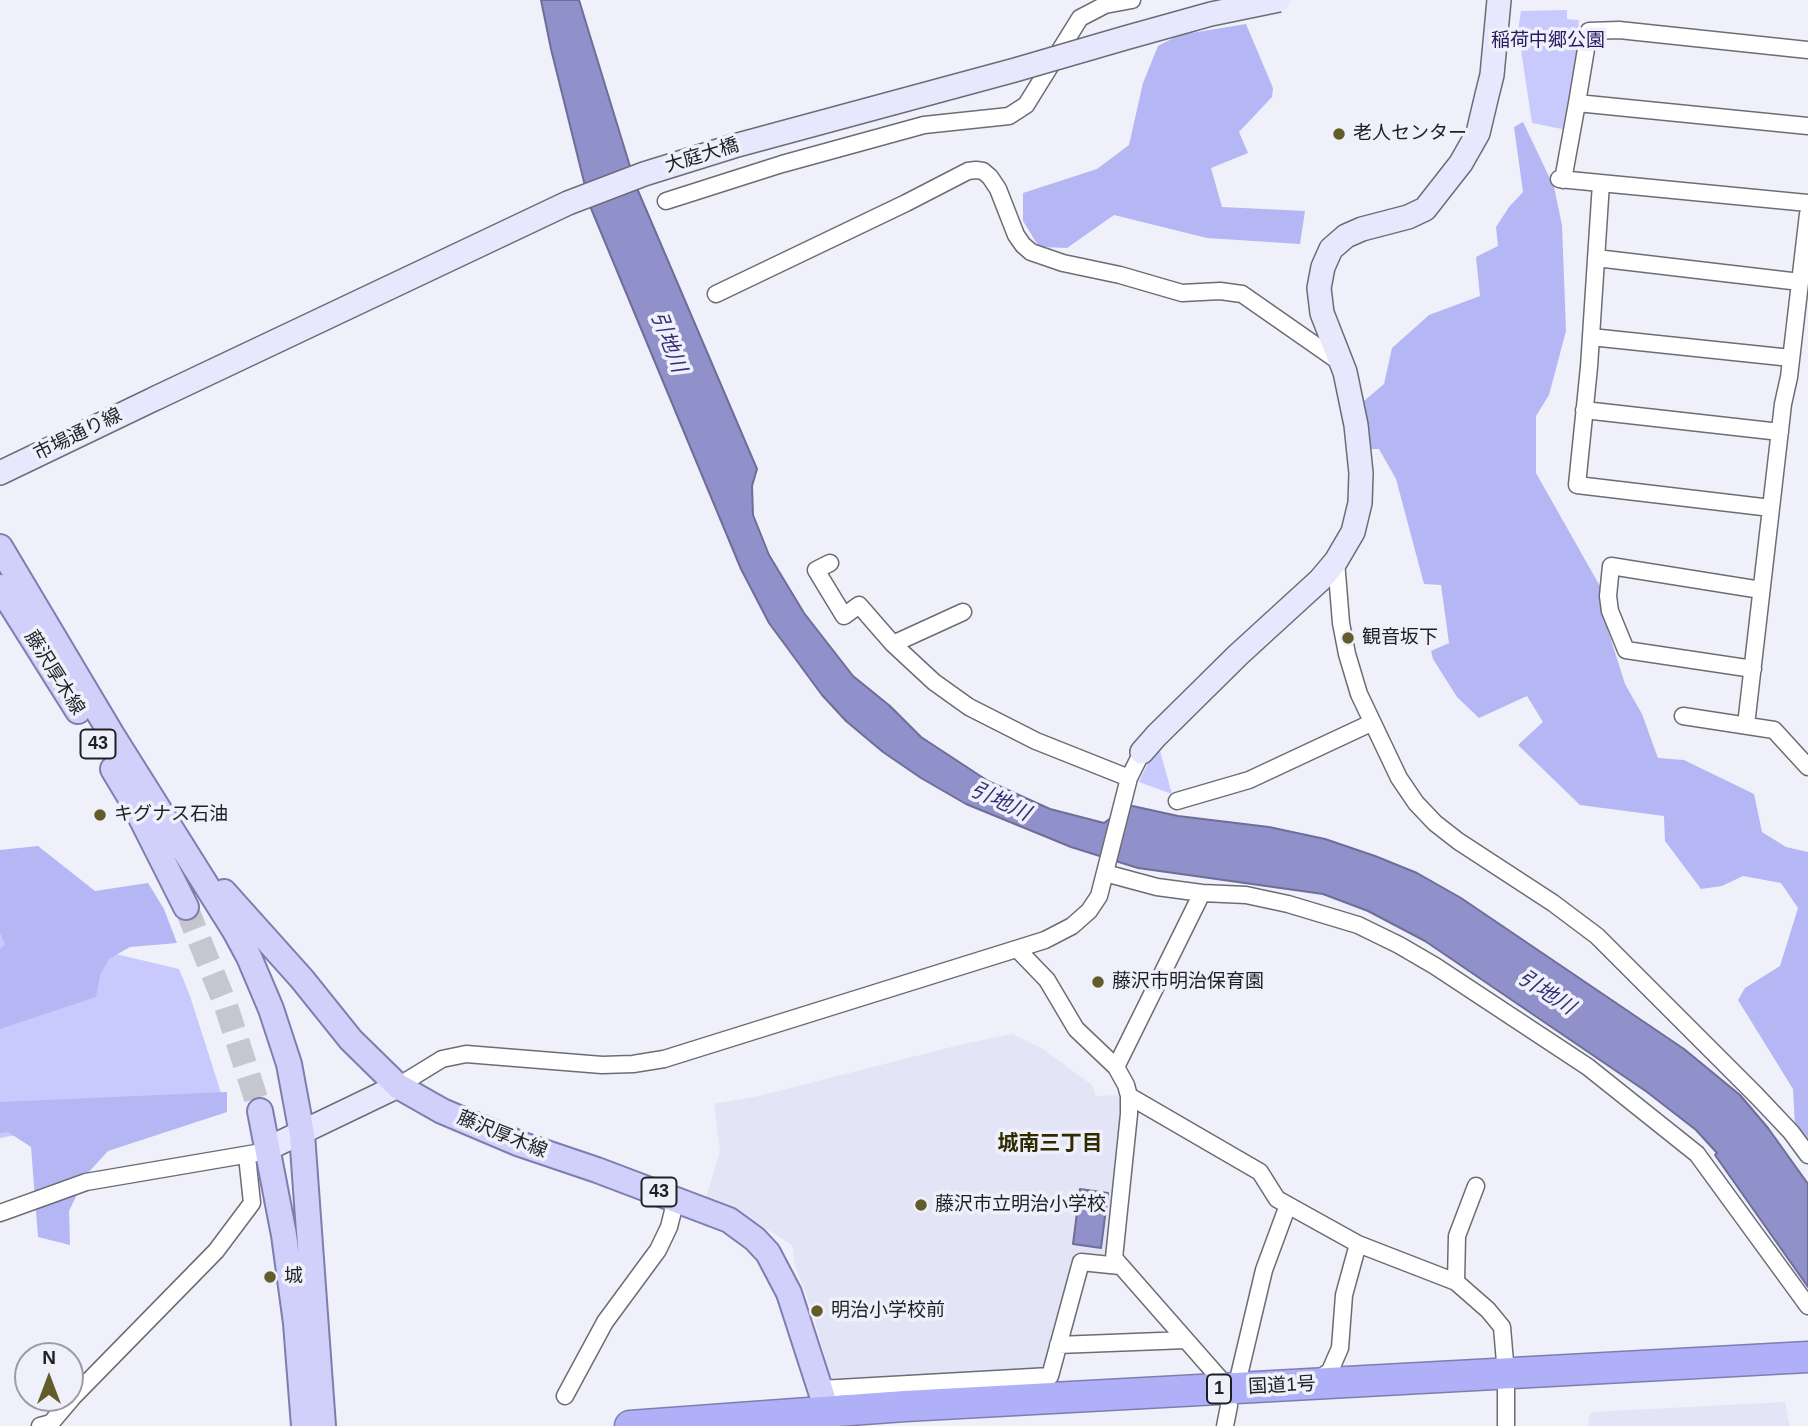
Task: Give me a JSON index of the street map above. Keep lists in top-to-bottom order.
{
  "streets": {
    "highway": ["国道1号", "1"],
    "main road": ["藤沢厚木線", "43"],
    "street": ["大庭大橋", "市場通り線"]
  },
  "crossings": [
    ["大庭大橋", "市場通り線"]
  ],
  "districts": ["城南三丁目"],
  "water": ["引地川"],
  "parks": ["稲荷中郷公園"],
  "places": [
    "老人センター",
    "観音坂下",
    "キグナス石油",
    "藤沢市明治保育園",
    "藤沢市立明治小学校",
    "城",
    "明治小学校前"
  ],
  "north": "top"
}
